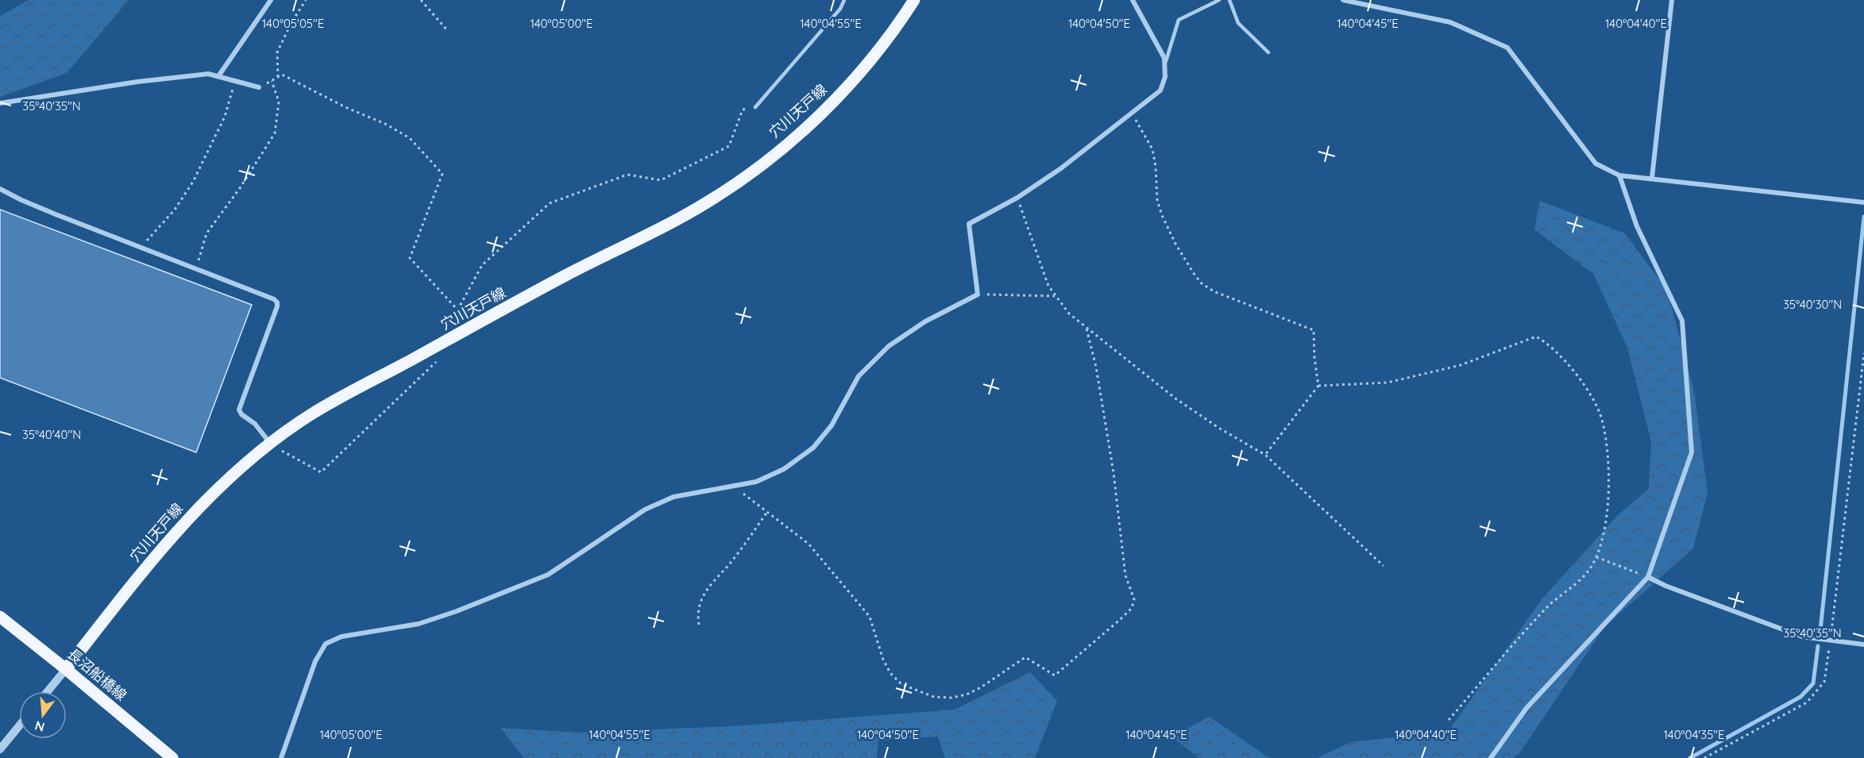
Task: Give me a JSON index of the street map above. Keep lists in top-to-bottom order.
{
  "streets": {
    "main road": ["穴川天戸線", "長沼船橋線"]
  },
  "crossings": [
    ["穴川天戸線", "長沼船橋線"]
  ],
  "north": "bottom",
  "coordinates": [
    "140°05'05\"E",
    "140°05'00\"E",
    "140°04'55\"E",
    "140°04'50\"E",
    "140°04'45\"E",
    "140°04'40\"E",
    "35°40'35\"N",
    "35°40'30\"N",
    "35°40'40\"N",
    "140°04'35\"E"
  ]
}
